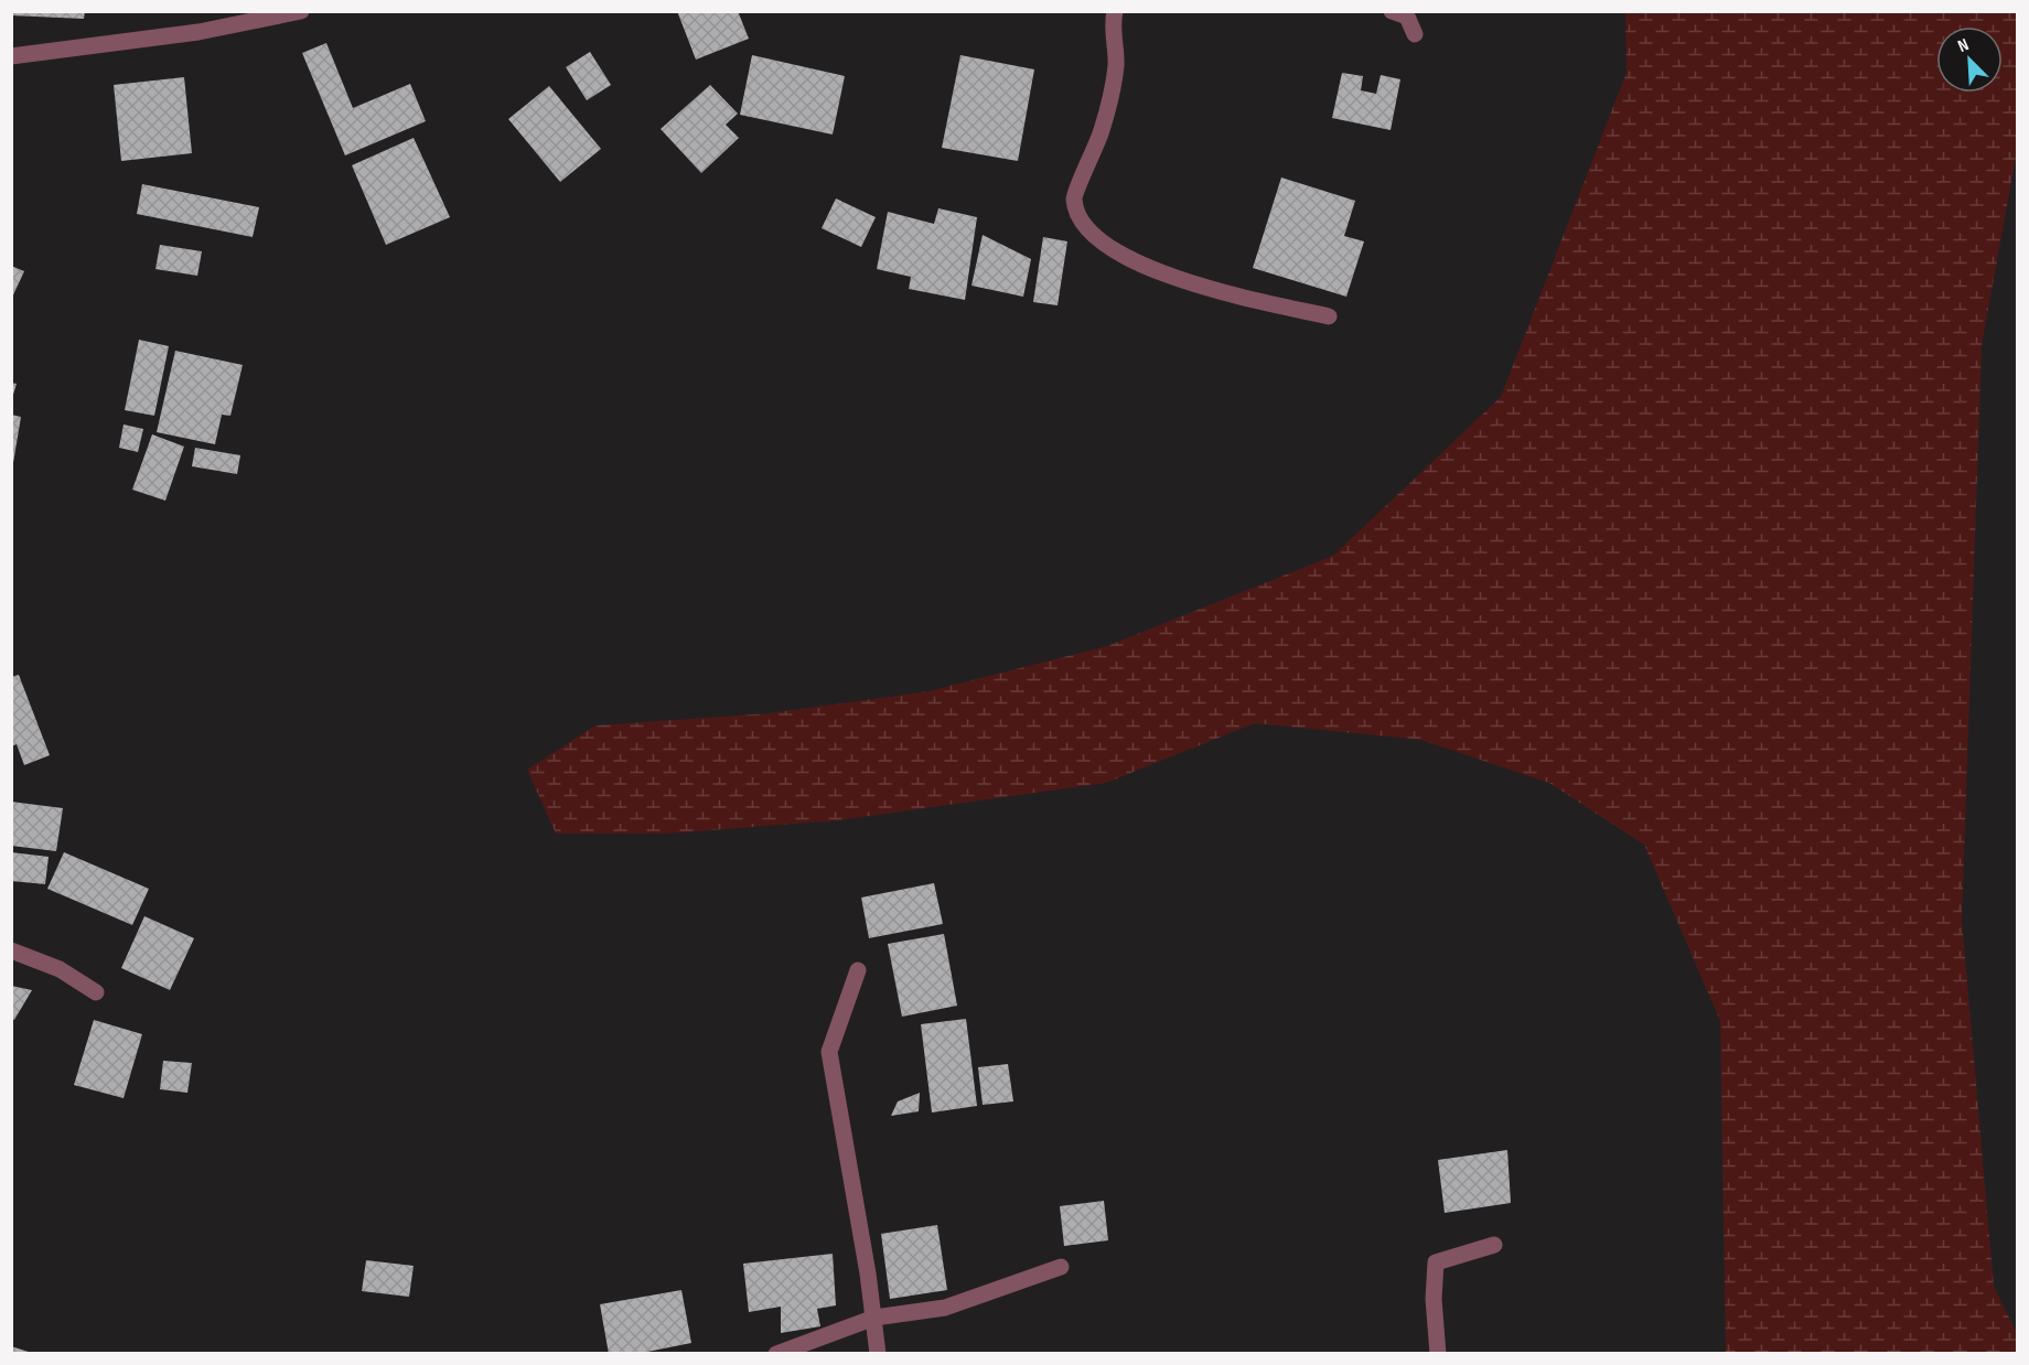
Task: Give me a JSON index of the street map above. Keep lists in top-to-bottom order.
{
  "north": "top left"
}
